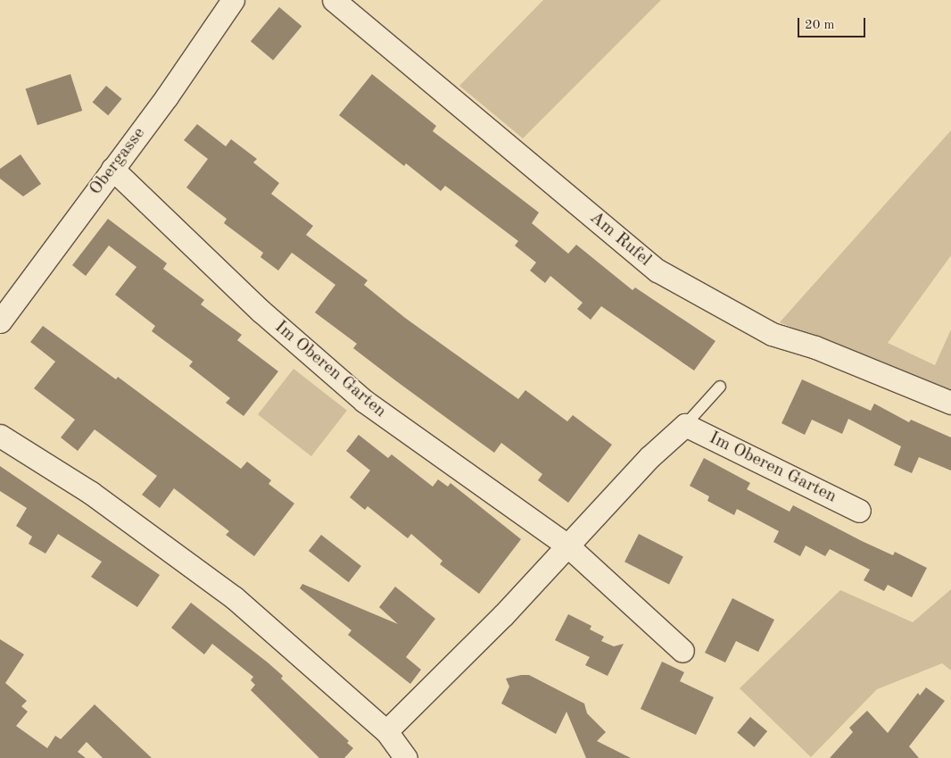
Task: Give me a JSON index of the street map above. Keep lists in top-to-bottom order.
{
  "streets": {
    "street": ["Obergasse", "Am Rufel", "Im Oberen Garten"]
  },
  "crossings": [
    ["Obergasse", "Im Oberen Garten"]
  ],
  "scale_bar": "20 m"
}
